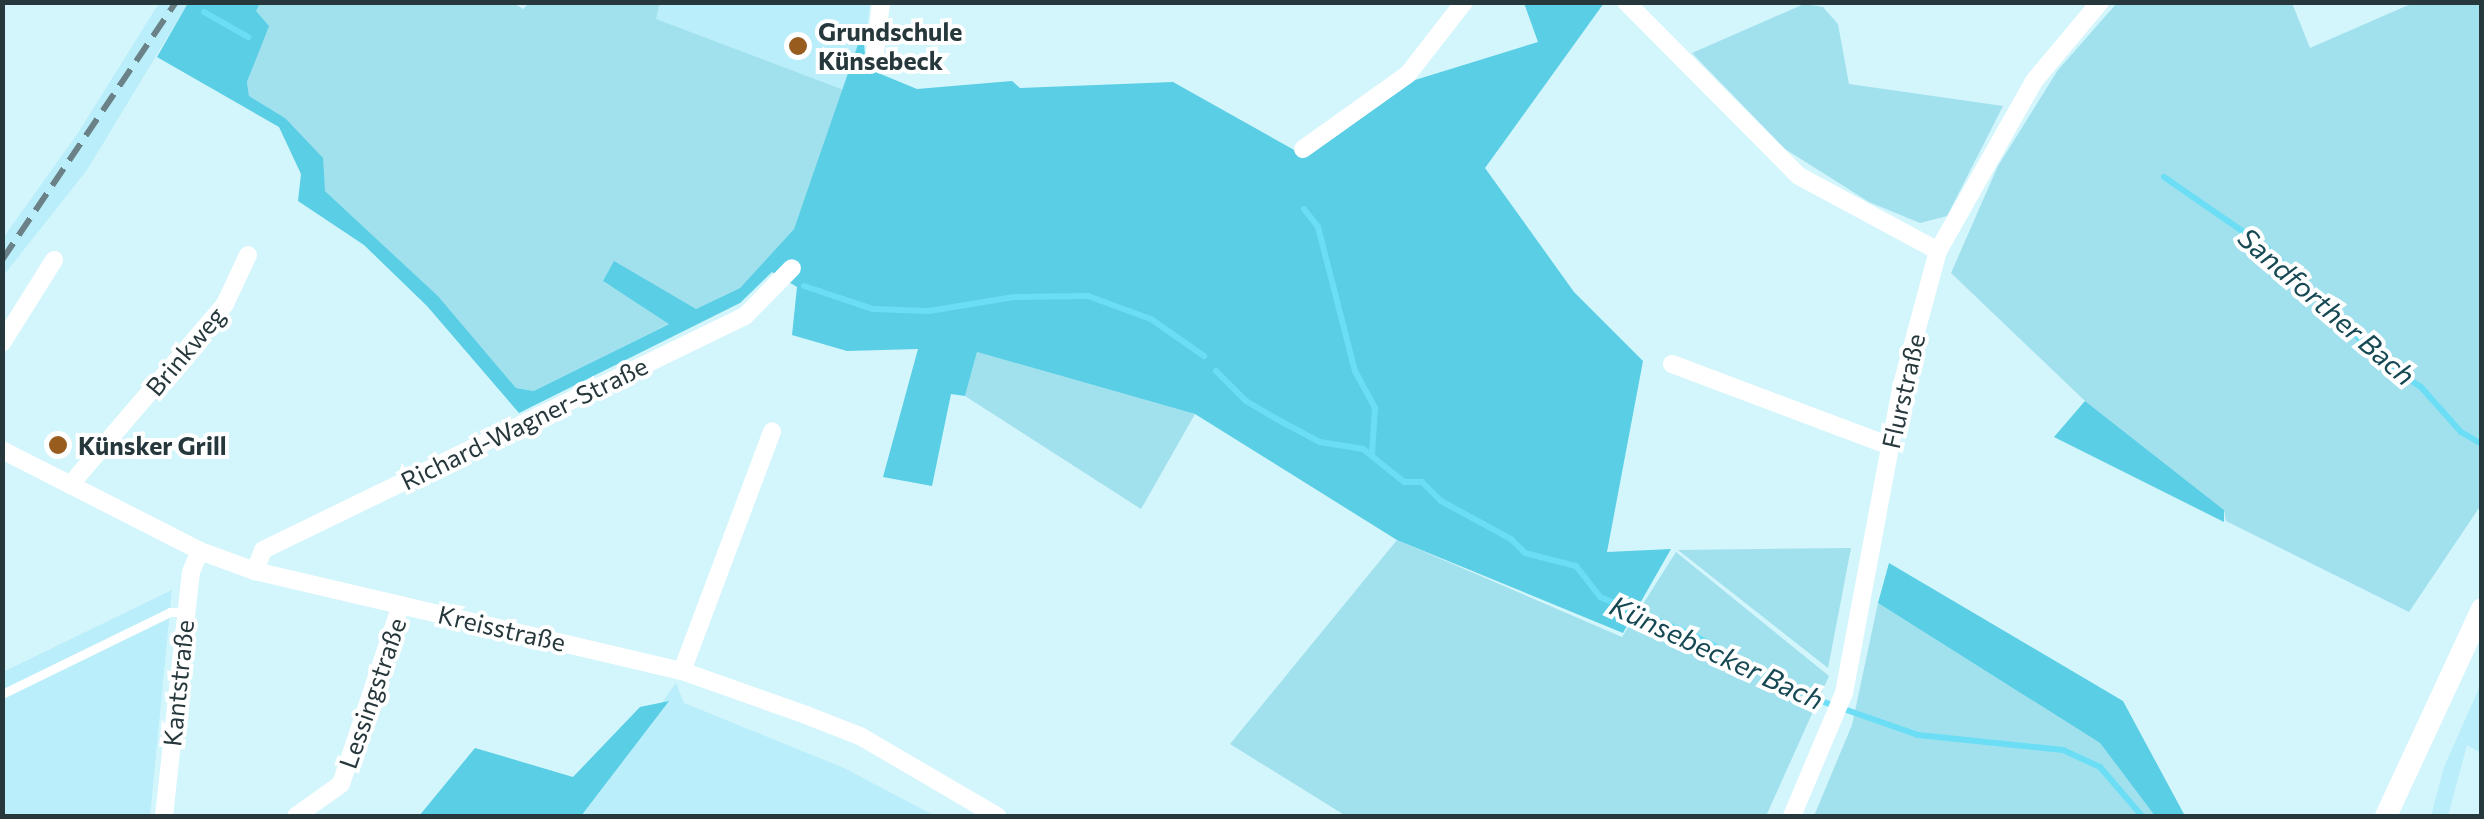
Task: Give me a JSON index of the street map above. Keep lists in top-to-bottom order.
{
  "streets": {
    "street": [
      "Brinkweg",
      "Flurstraße",
      "Richard-Wagner-Straße",
      "Kreisstraße",
      "Kantstraße",
      "Lessingstraße"
    ]
  },
  "crossings": [
    ["Brinkweg", "Kreisstraße"],
    ["Richard-Wagner-Straße", "Kreisstraße"],
    ["Kreisstraße", "Kantstraße"],
    ["Kreisstraße", "Lessingstraße"]
  ],
  "water": ["Sandforther Bach", "Künsebecker Bach"],
  "places": ["Grundschule Künsebeck", "Künsker Grill"]
}
